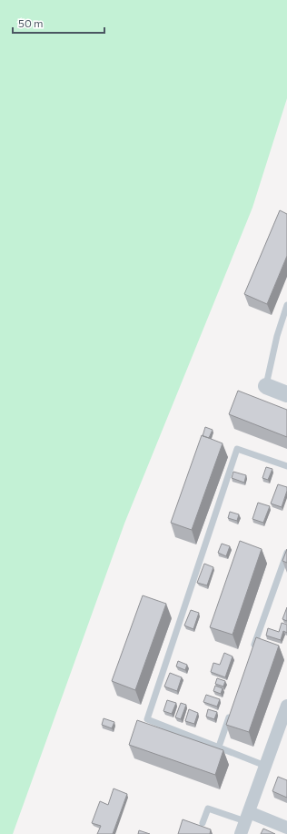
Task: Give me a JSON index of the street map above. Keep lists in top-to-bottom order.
{
  "scale_bar": "50 m"
}
